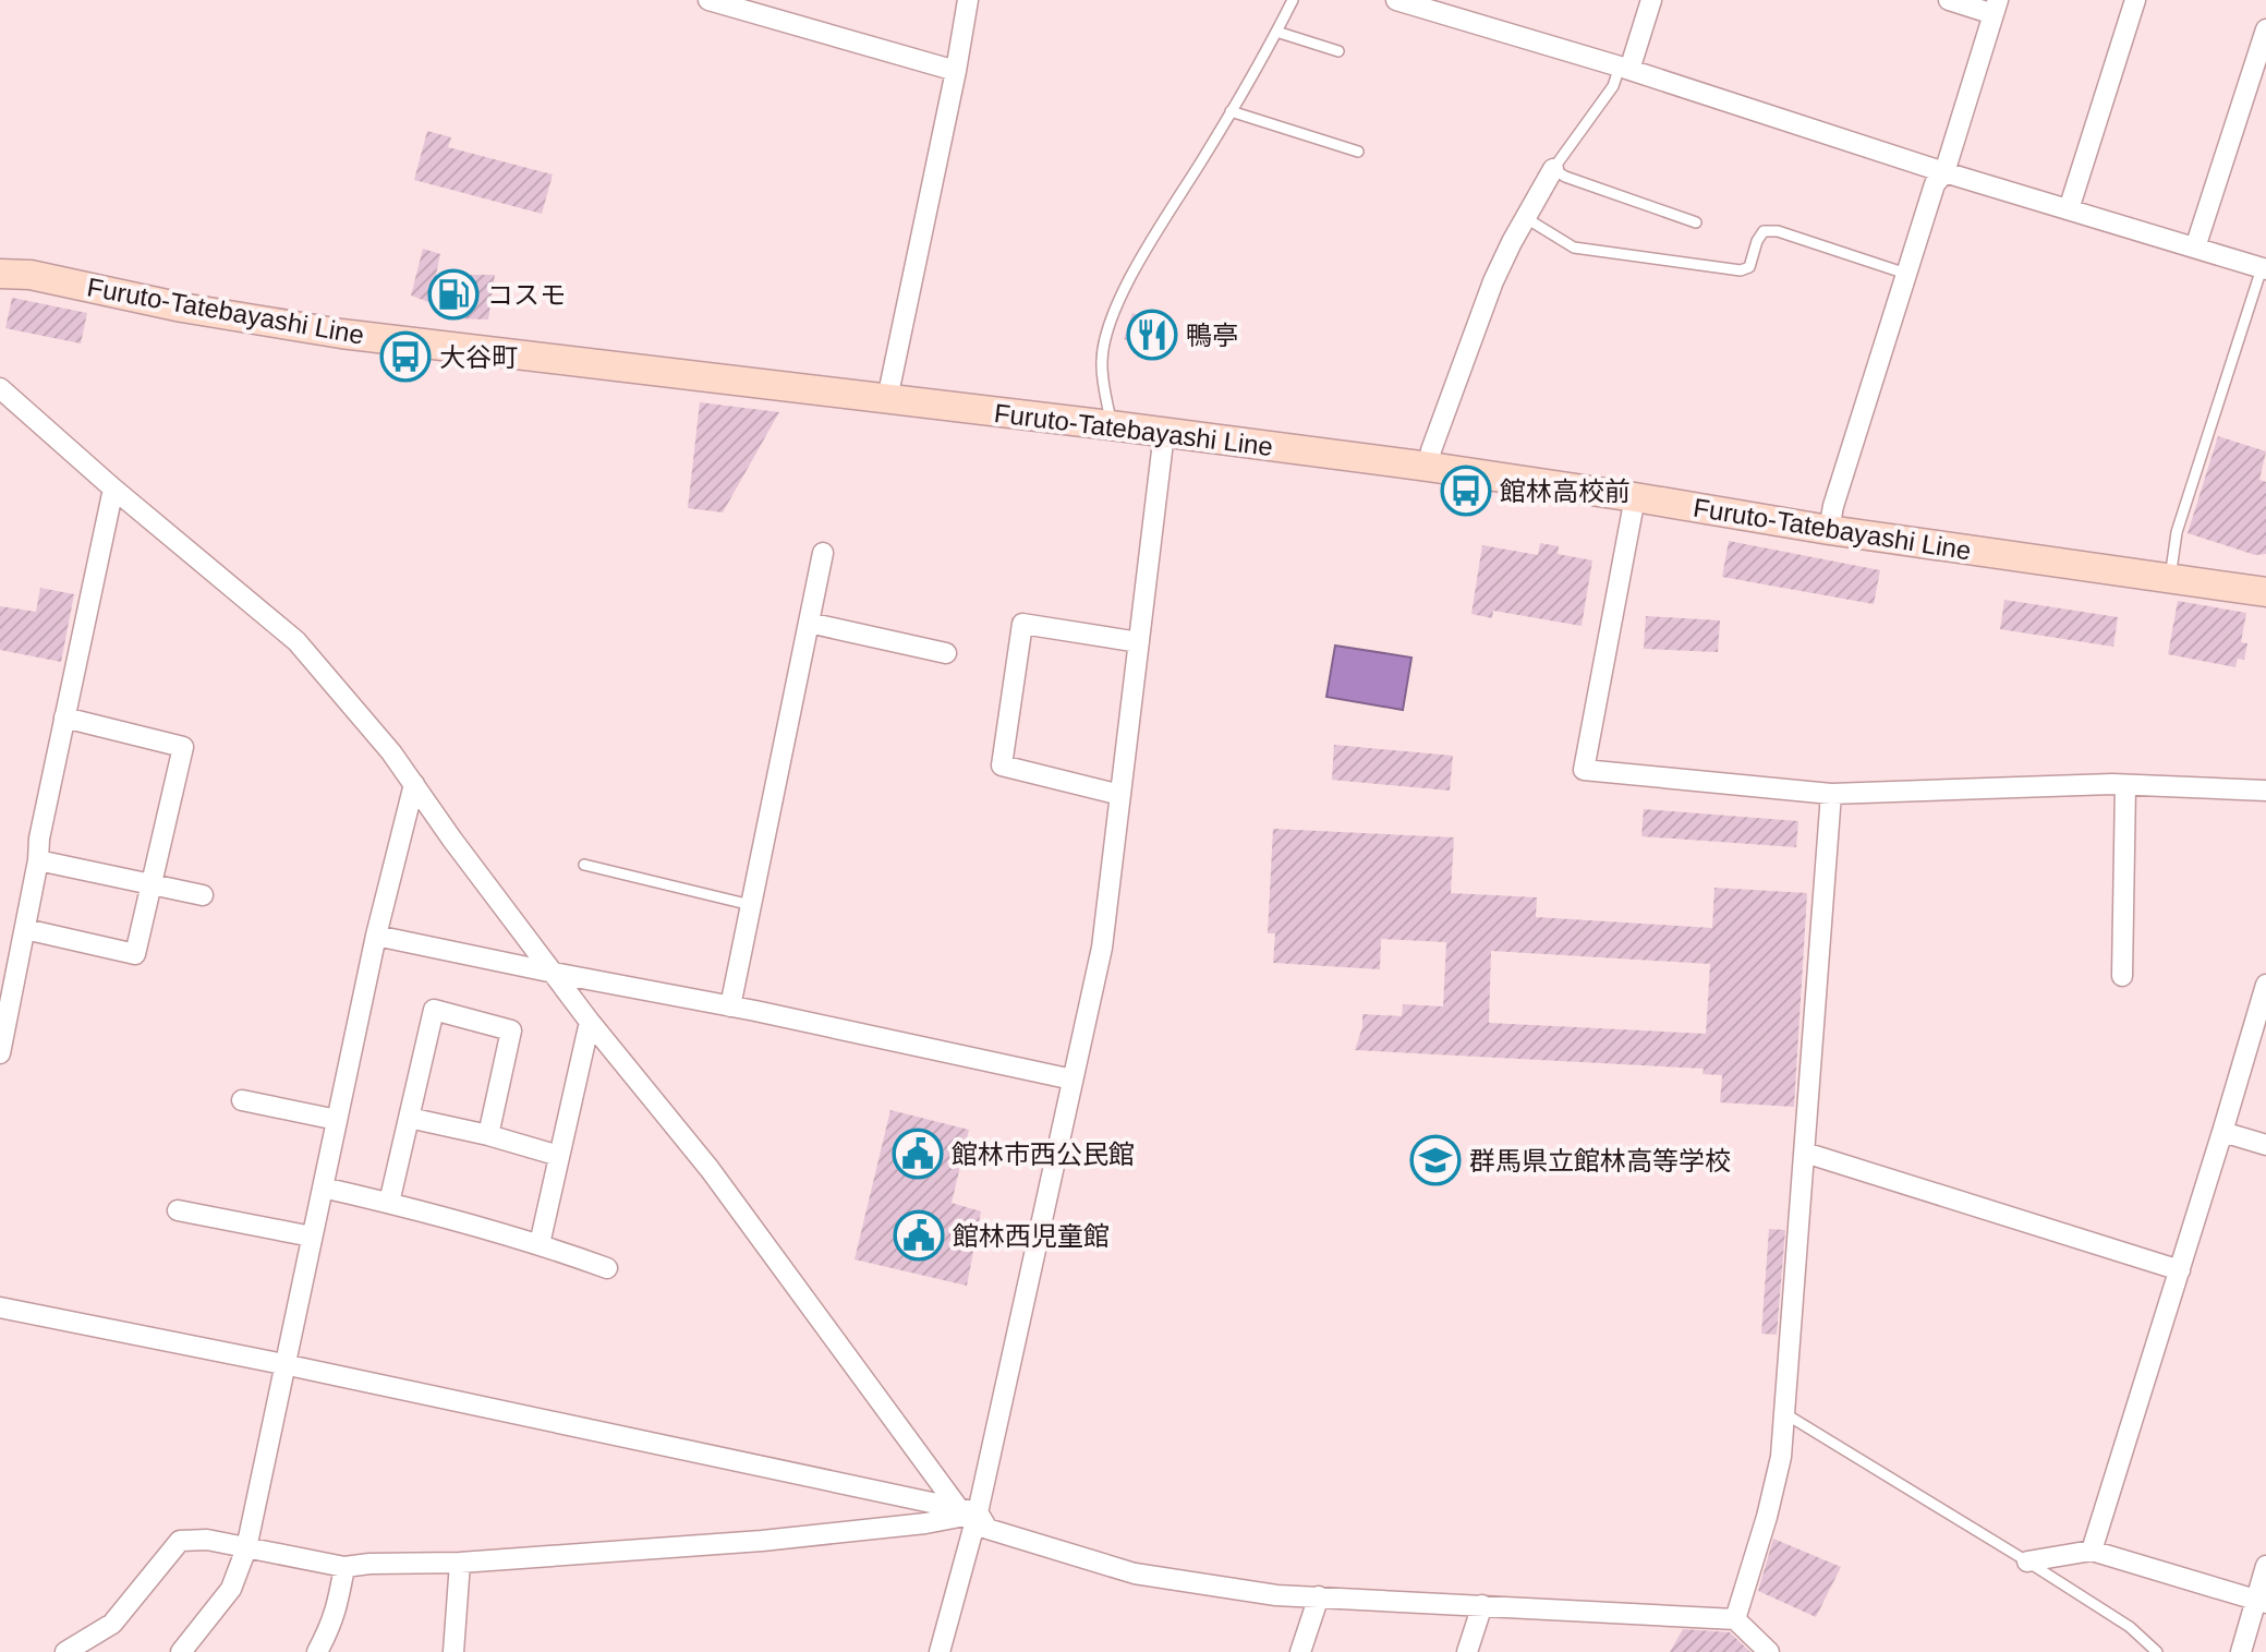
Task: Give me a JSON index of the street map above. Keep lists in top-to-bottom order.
{
  "streets": {
    "main road": ["Furuto-Tatebayashi Line"]
  },
  "places": {
    "fuel station": ["コスモ"],
    "restaurant": ["鴨亭"],
    "bus stop": ["大谷町", "館林高校前"],
    "public building": ["館林市西公民館", "館林西児童館"],
    "school or university": ["群馬県立館林高等学校"]
  }
}
